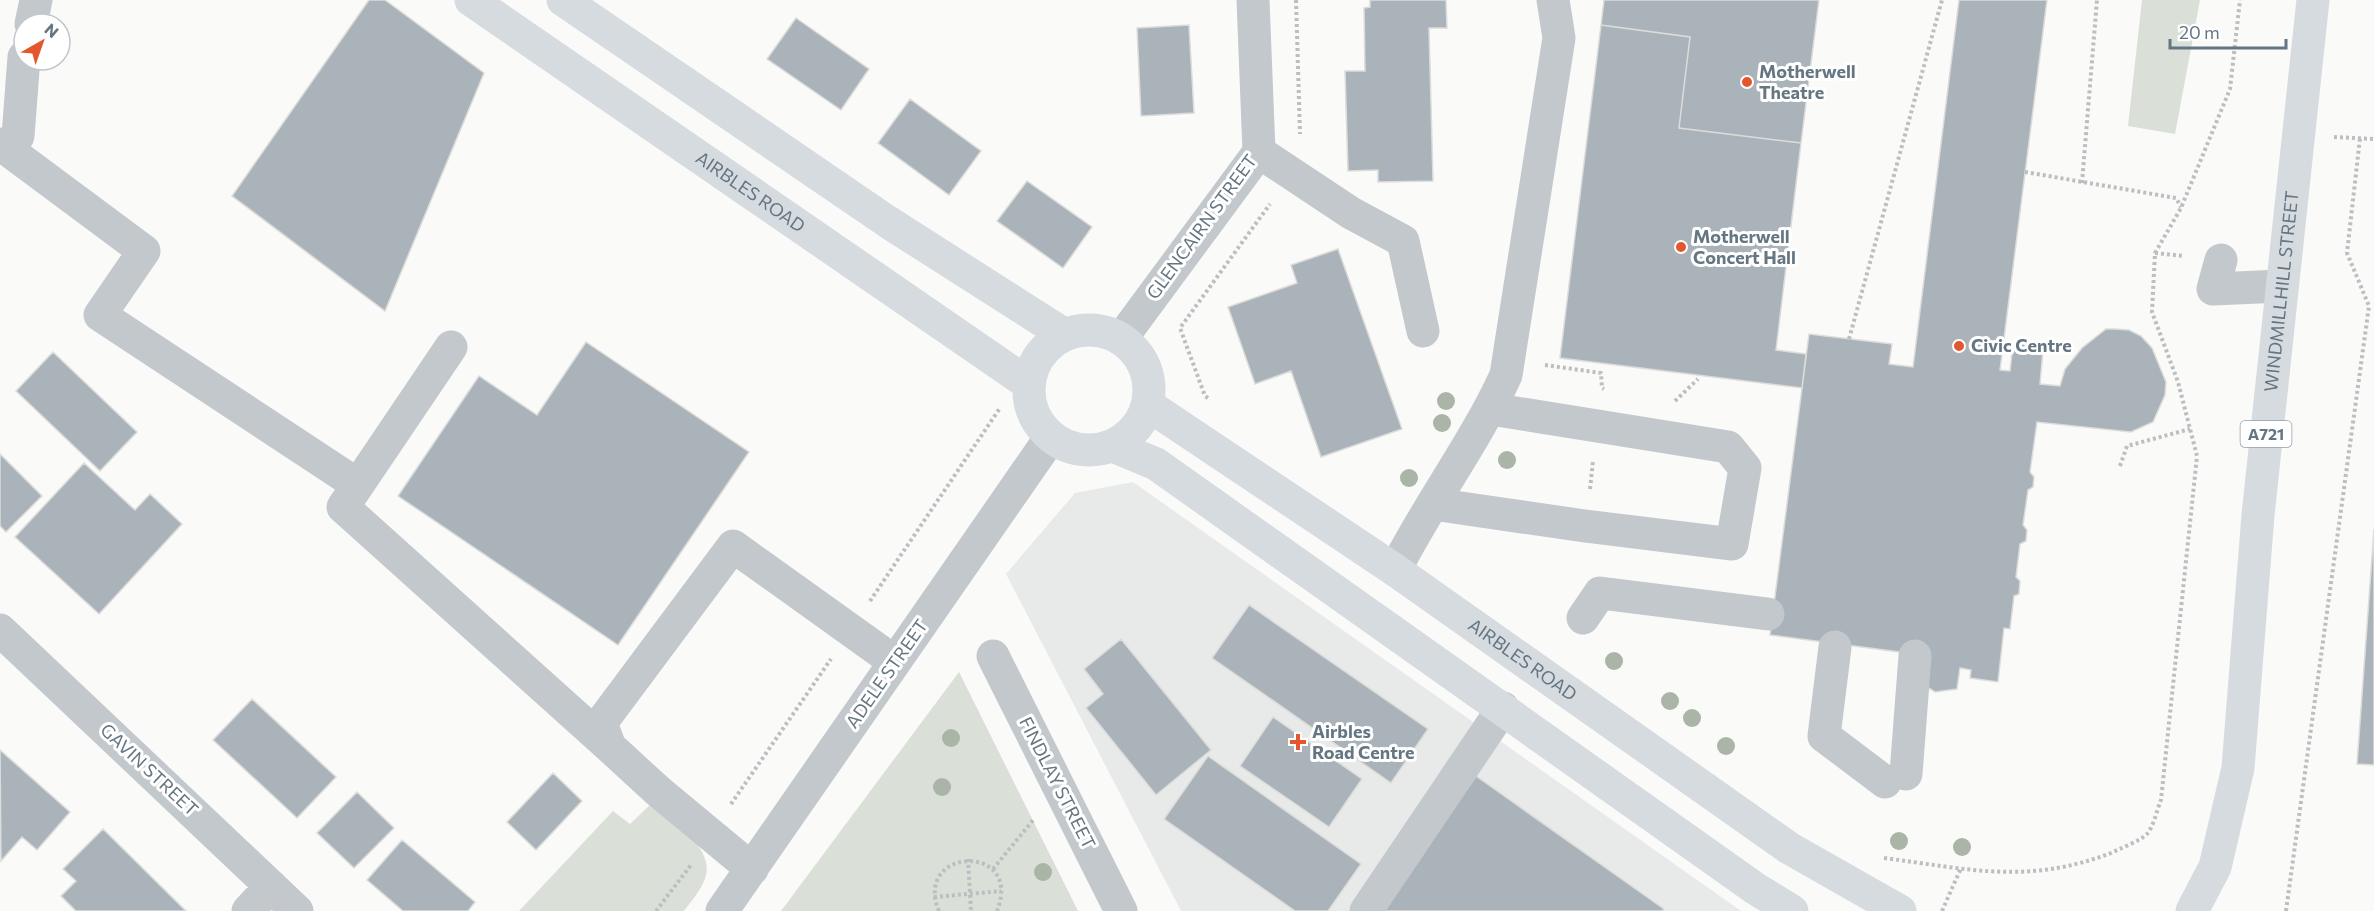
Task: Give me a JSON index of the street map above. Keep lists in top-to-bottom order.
{
  "streets": {
    "main road": ["AIRBLES ROAD", "WINDMILLHILL STREET", "A721"],
    "street": [
      "GLENCAIRN STREET",
      "ADELE STREET",
      "GAVIN STREET",
      "FINDLAY STREET"
    ]
  },
  "crossings": [
    ["AIRBLES ROAD", "GLENCAIRN STREET"],
    ["AIRBLES ROAD", "ADELE STREET"],
    ["GLENCAIRN STREET", "ADELE STREET"]
  ],
  "places": {
    "other": ["Motherwell Theatre", "Motherwell Concert Hall", "Civic Centre"],
    "health": ["Airbles Road Centre"]
  },
  "scale_bar": "20 m",
  "north": "top right"
}
